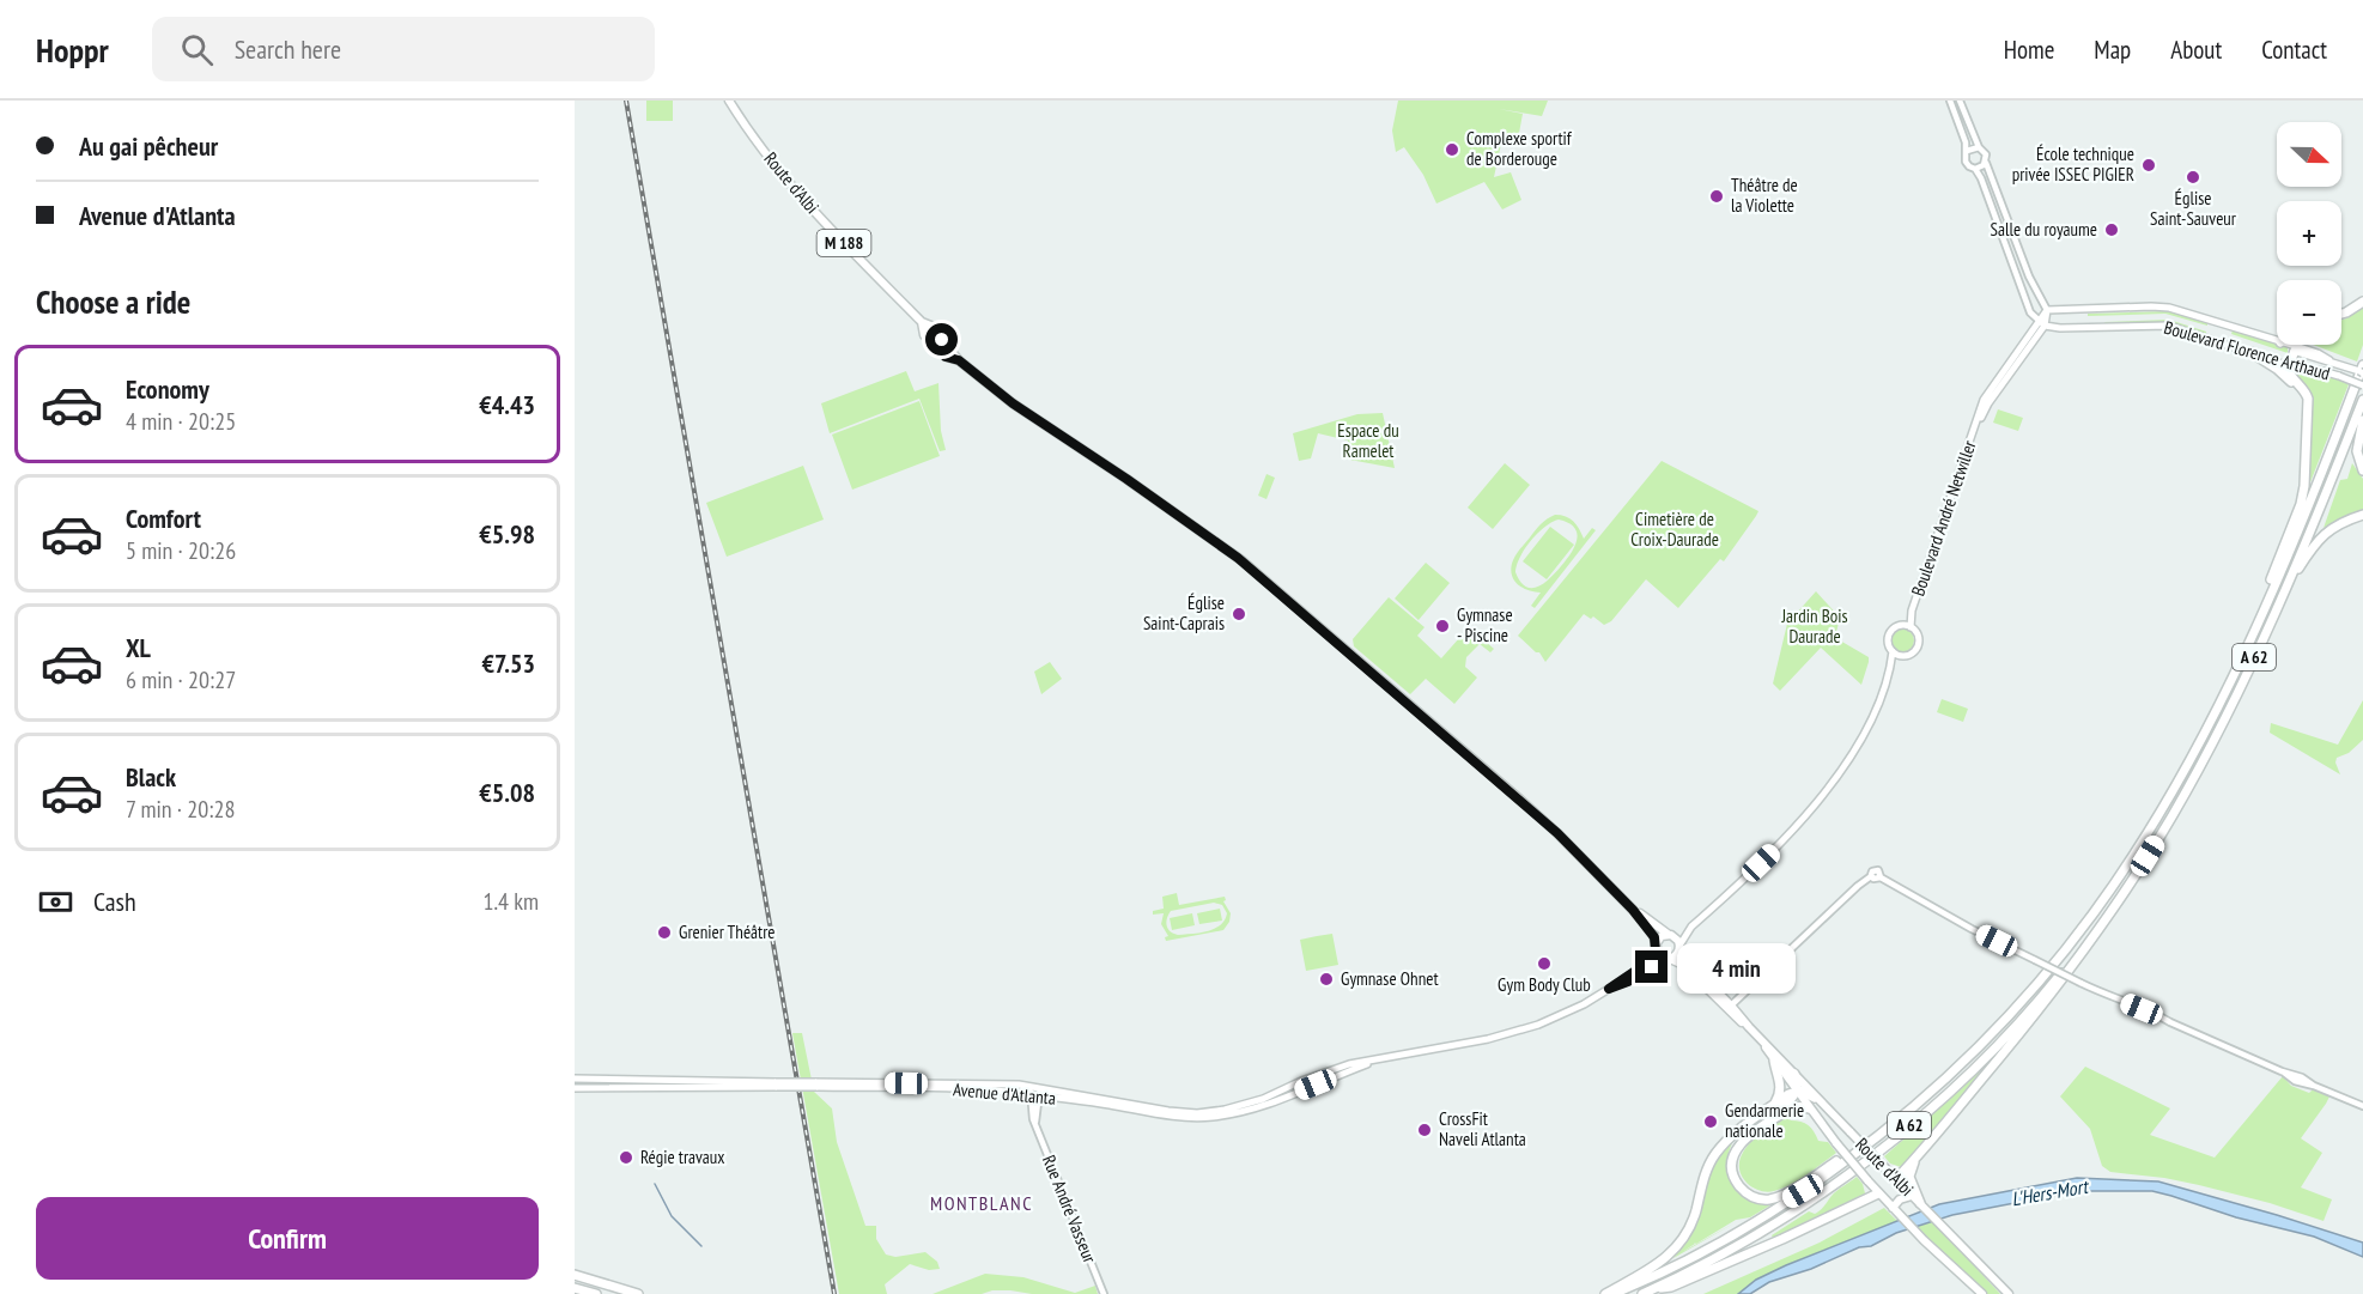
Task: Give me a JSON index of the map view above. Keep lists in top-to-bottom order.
{
  "streets": {
    "highway": ["A 62"],
    "main road": [
      "Route d'Albi",
      "M 188",
      "Boulevard Florence Arthaud",
      "Boulevard André Netwiller",
      "Avenue d'Atlanta"
    ],
    "street": ["Rue André Vasseur"]
  },
  "crossings": [
    ["Route d'Albi", "Avenue d'Atlanta"],
    ["Boulevard Florence Arthaud", "Boulevard André Netwiller"],
    ["Avenue d'Atlanta", "Rue André Vasseur"]
  ],
  "districts": ["MONTBLANC"],
  "water": ["L'Hers-Mort"],
  "parks": ["Espace du Ramelet", "Cimetière de Croix-Daurade", "Jardin Bois Daurade"],
  "places": [
    "Complexe sportif de Borderouge",
    "École technique privée ISSEC PIGIER",
    "Église Saint-Sauveur",
    "Théâtre de la Violette",
    "Salle du royaume",
    "Église Saint-Caprais",
    "Gymnase - Piscine",
    "Grenier Théâtre",
    "Gym Body Club",
    "Gymnase Ohnet",
    "Gendarmerie nationale",
    "CrossFit Naveli Atlanta",
    "Régie travaux"
  ],
  "north": "right",
  "page": {
    "header": "Hoppr",
    "search": "Search here",
    "nav": [
      "Home",
      "Map",
      "About",
      "Contact"
    ],
    "banner": ["Au gai pêcheur", "Avenue d'Atlanta"],
    "map_buttons": ["+", "−"],
    "heading": "Choose a ride",
    "list": [
      {
        "name": "Economy",
        "note": "4 min · 20:25",
        "value": "€4.43"
      },
      {
        "name": "Comfort",
        "note": "5 min · 20:26",
        "value": "€5.98"
      },
      {
        "name": "XL",
        "note": "6 min · 20:27",
        "value": "€7.53"
      },
      {
        "name": "Black",
        "note": "7 min · 20:28",
        "value": "€5.08"
      }
    ],
    "pay": ["Cash", "1.4 km"],
    "bubble": "4 min",
    "buttons": "Confirm"
  }
}
